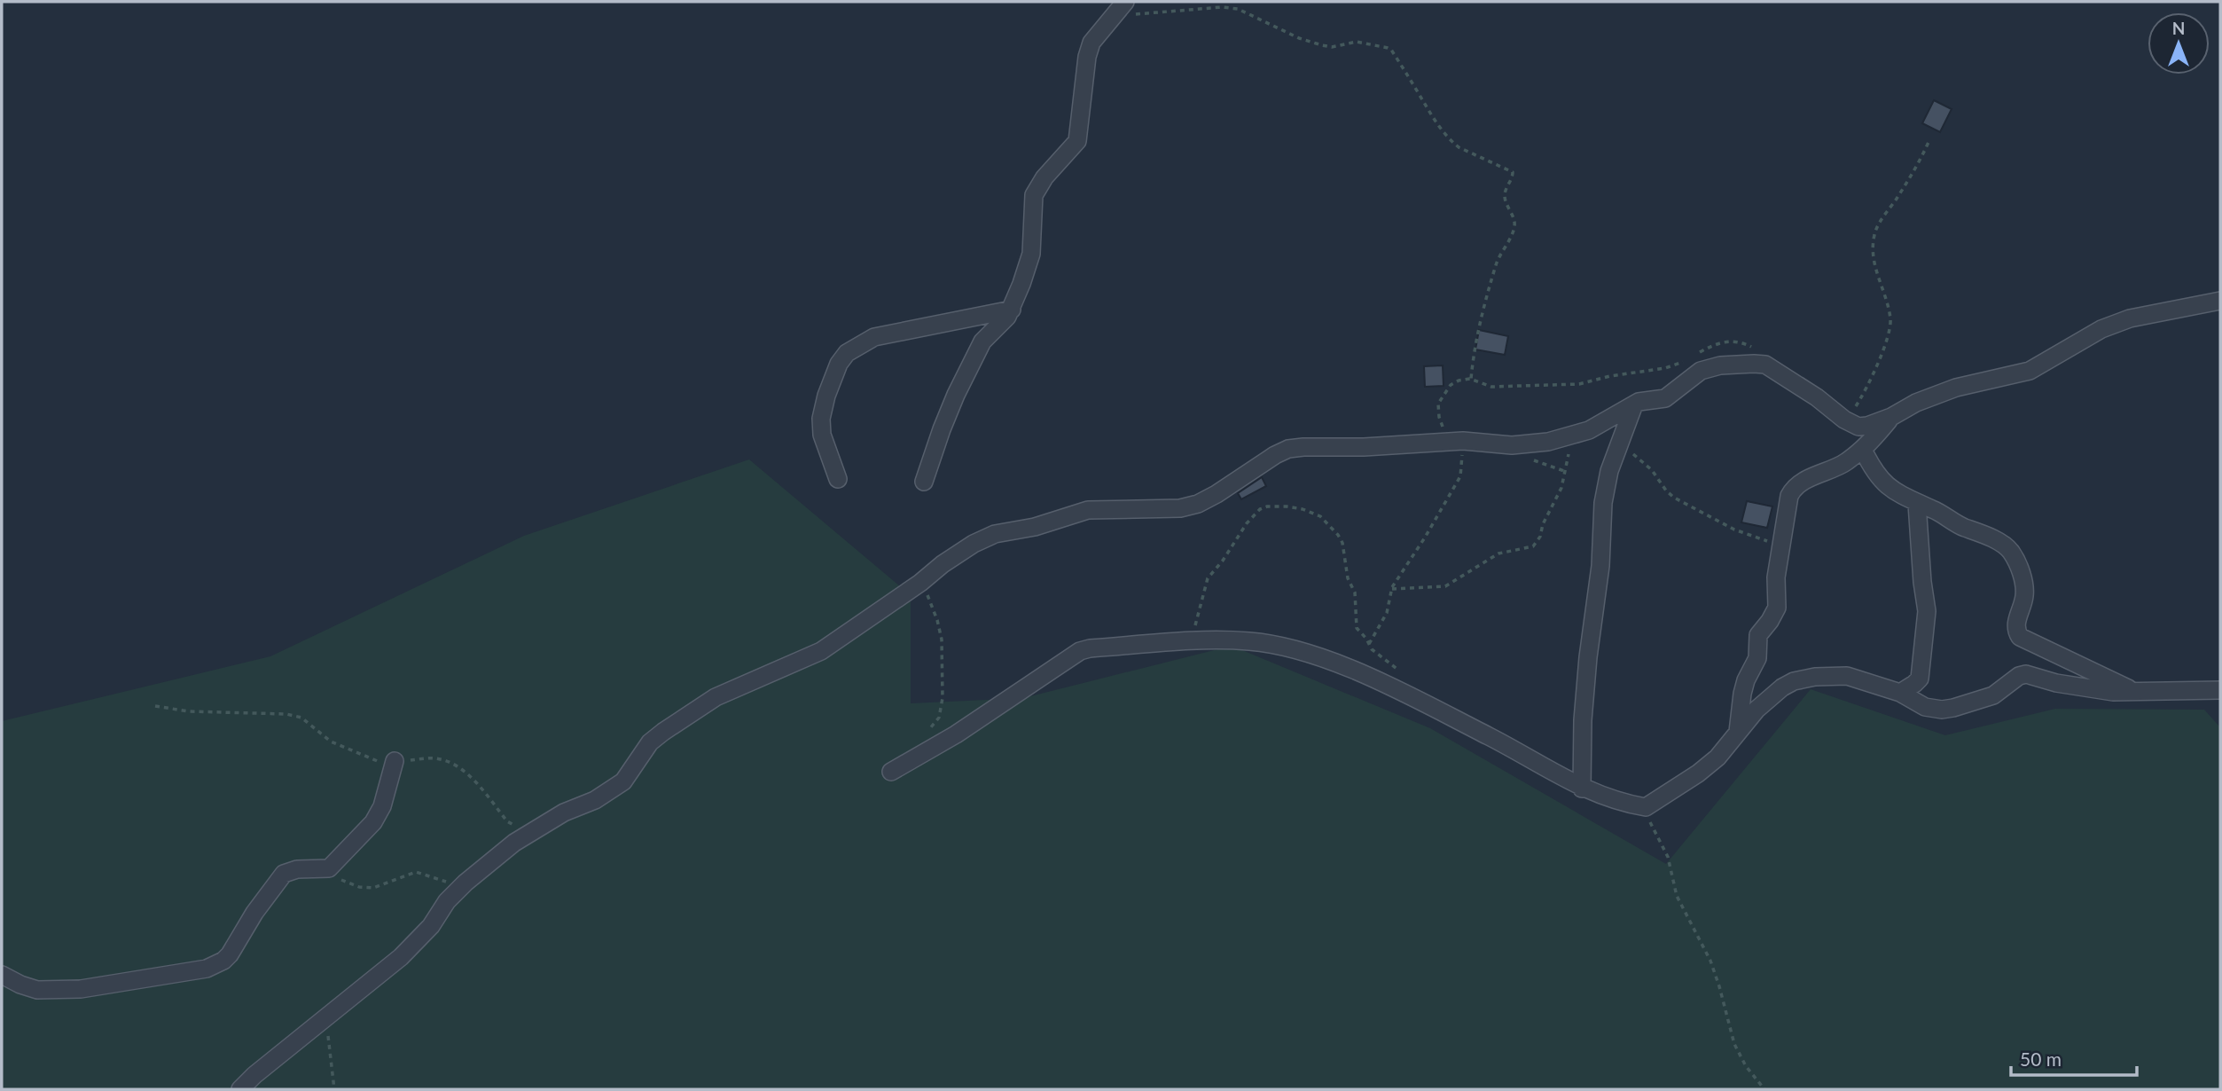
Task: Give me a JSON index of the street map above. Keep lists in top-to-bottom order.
{
  "scale_bar": "50 m",
  "north": "top"
}
